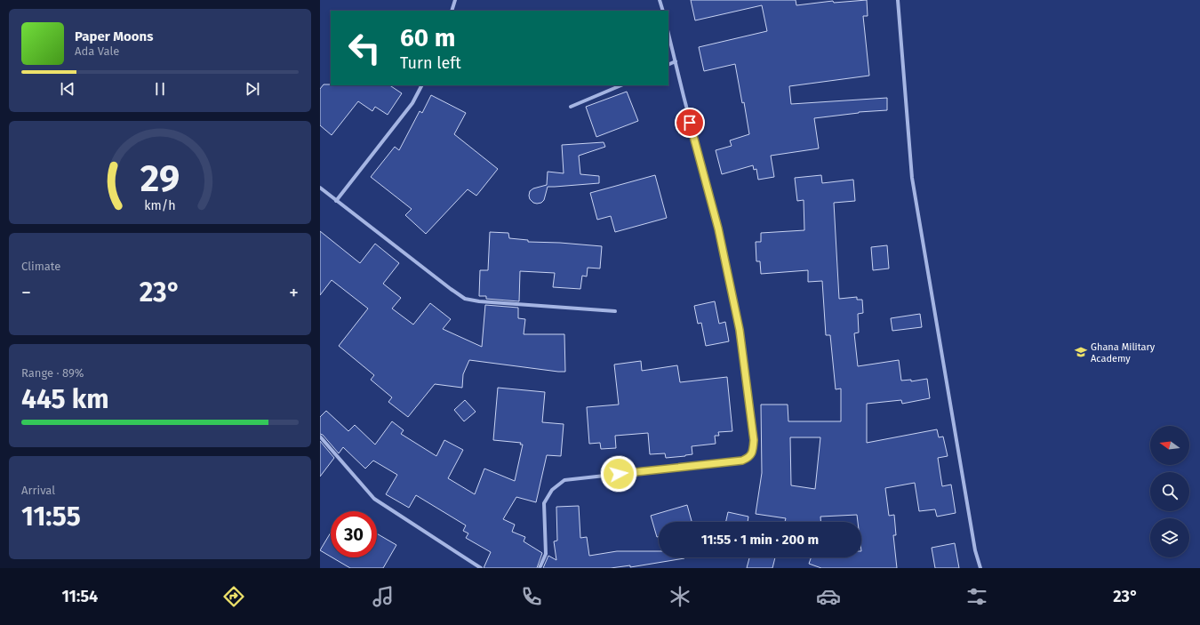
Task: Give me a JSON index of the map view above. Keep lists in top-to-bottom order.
{
  "places": {
    "school or university": ["Ghana Military Academy"]
  },
  "north": "left",
  "page": {
    "turn": ["60 m", "Turn left"],
    "song": ["Paper Moons", "Ada Vale"],
    "tile": [
      "Climate",
      ["Range · 89%", "445 km"],
      ["Arrival", "11:55"]
    ],
    "heat": ["−", "23°", "+"],
    "limit": "30",
    "trip": "11:55 · 1 min · 200 m",
    "tabs": ["11:54", "23°"],
    "gauge": ["29", "km/h"]
  }
}
